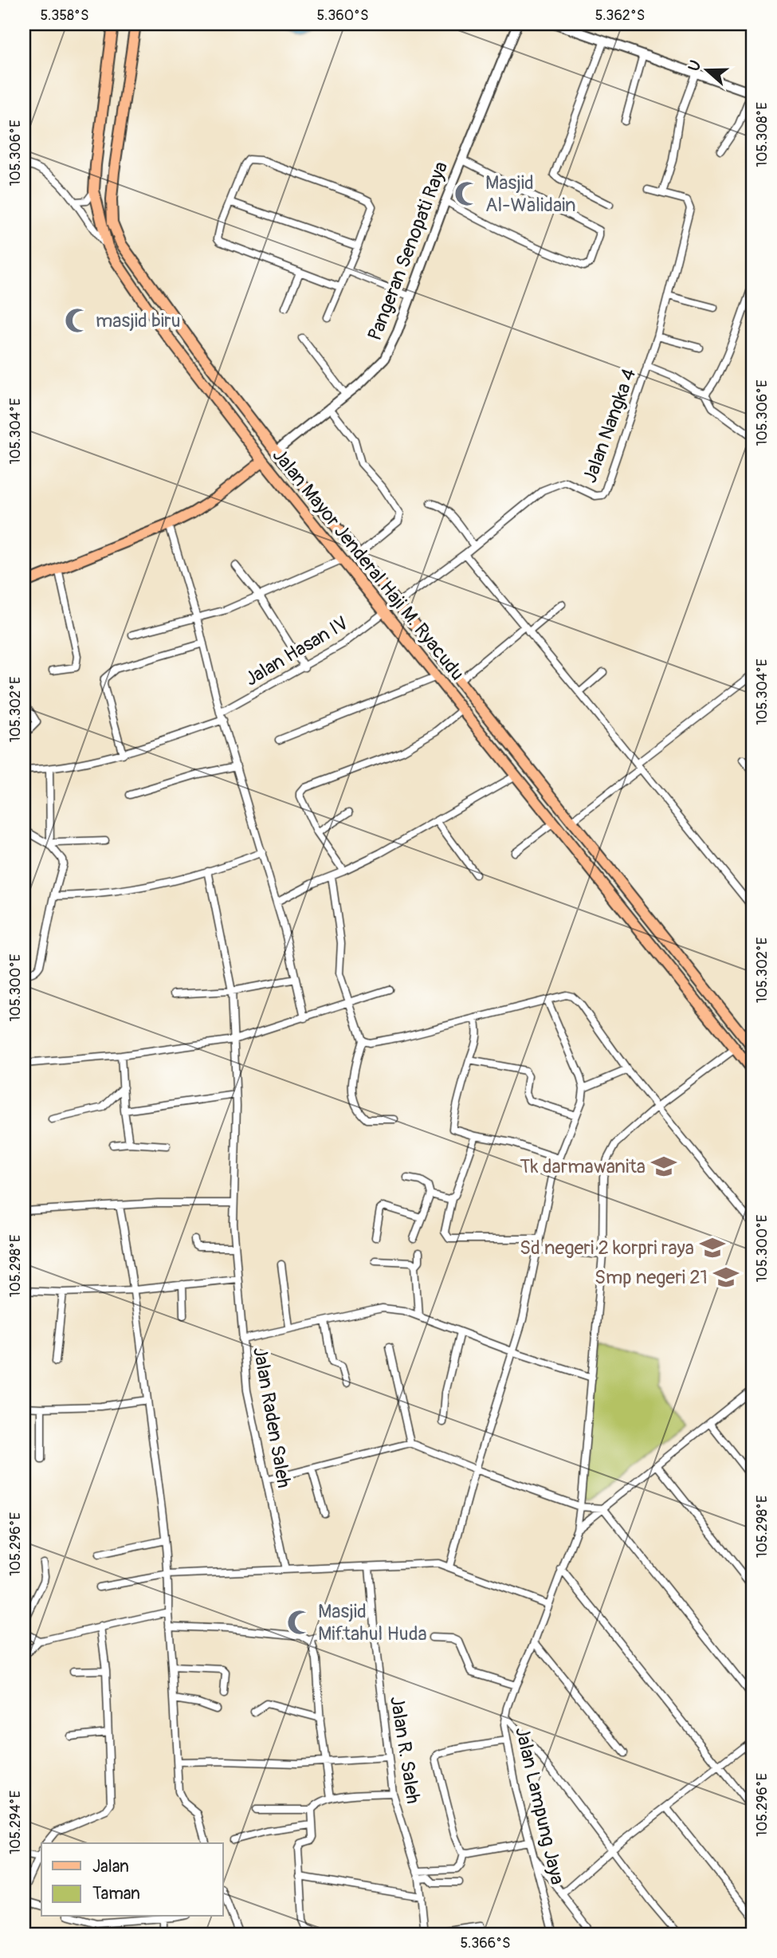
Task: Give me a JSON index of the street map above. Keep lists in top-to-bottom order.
{
  "streets": {
    "main road": ["Jalan Mayor Jenderal Haji M. Ryacudu"],
    "street": [
      "Pangeran Senopati Raya",
      "Jalan Nangka 4",
      "Jalan Hasan IV",
      "Jalan Raden Saleh",
      "Jalan R. Saleh",
      "Jalan Lampung Jaya"
    ]
  },
  "crossings": [
    ["Pangeran Senopati Raya", "Jalan Mayor Jenderal Haji M. Ryacudu"],
    ["Jalan Nangka 4", "Jalan Mayor Jenderal Haji M. Ryacudu"],
    ["Jalan Mayor Jenderal Haji M. Ryacudu", "Jalan Hasan IV"],
    ["Jalan Mayor Jenderal Haji M. Ryacudu", "Jalan Lampung Jaya"]
  ],
  "places": {
    "mosque": ["Masjid Al-Walidain", "masjid biru", "Masjid Miftahul Huda"],
    "school or university": ["Tk darmawanita", "Sd negeri 2 korpri raya", "Smp negeri 21"]
  },
  "legend": ["Jalan", "Taman"],
  "north": "left",
  "coordinates": [
    "5.358°S",
    "5.360°S",
    "5.362°S",
    "105.308°E",
    "105.306°E",
    "105.304°E",
    "105.302°E",
    "105.300°E",
    "105.298°E",
    "105.296°E",
    "105.294°E",
    "5.366°S"
  ]
}
